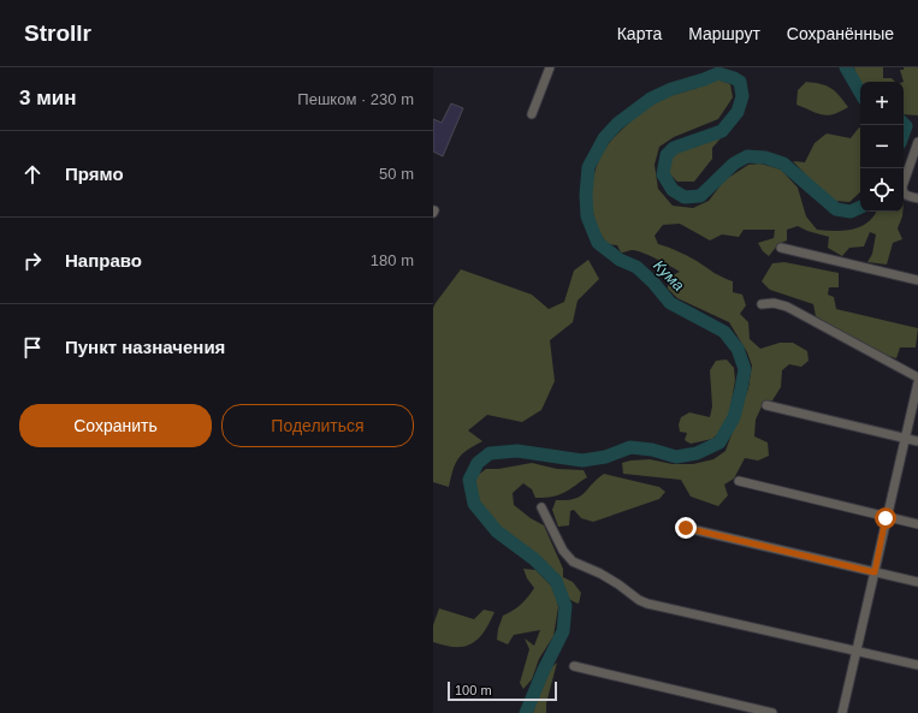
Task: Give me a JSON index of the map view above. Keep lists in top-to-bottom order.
{
  "water": ["Кума"],
  "scale_bar": "100 m",
  "page": {
    "header": "Strollr",
    "nav": ["Карта", "Маршрут", "Сохранённые"],
    "heading": ["3 мин", "Пешком · 230 m"],
    "map_buttons": ["+", "−"],
    "list": [
      ["Прямо", "50 m"],
      ["Направо", "180 m"],
      "Пункт назначения"
    ],
    "buttons": ["Сохранить", "Поделиться"],
    "scale": "100 m"
  }
}
